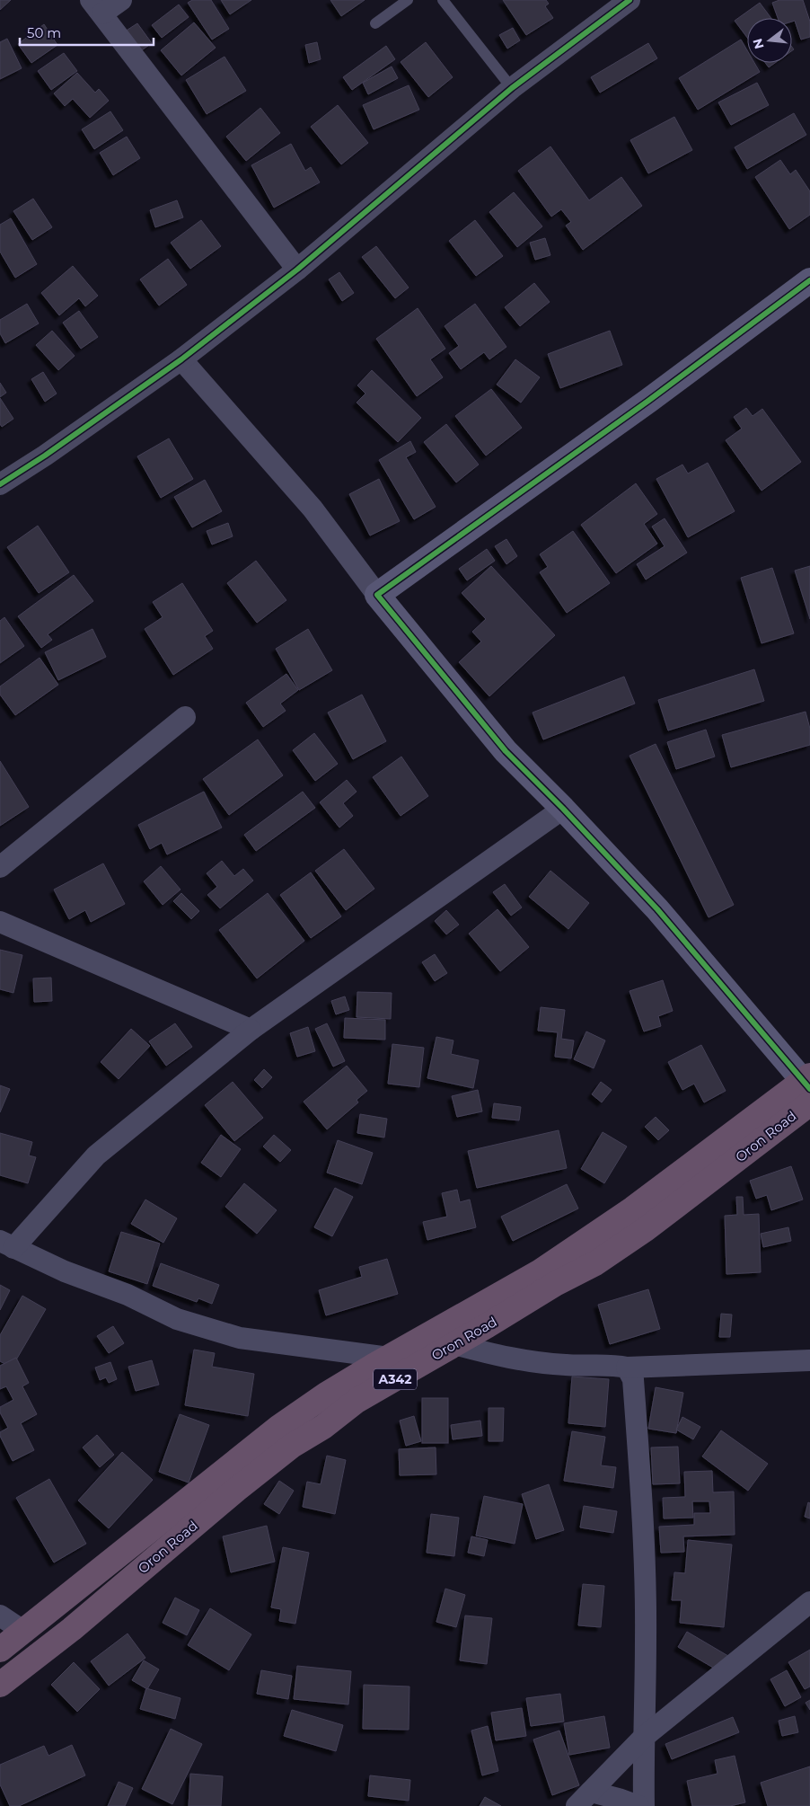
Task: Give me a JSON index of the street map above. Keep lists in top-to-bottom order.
{
  "streets": {
    "highway": ["Oron Road", "A342"]
  },
  "scale_bar": "50 m",
  "north": "left"
}
